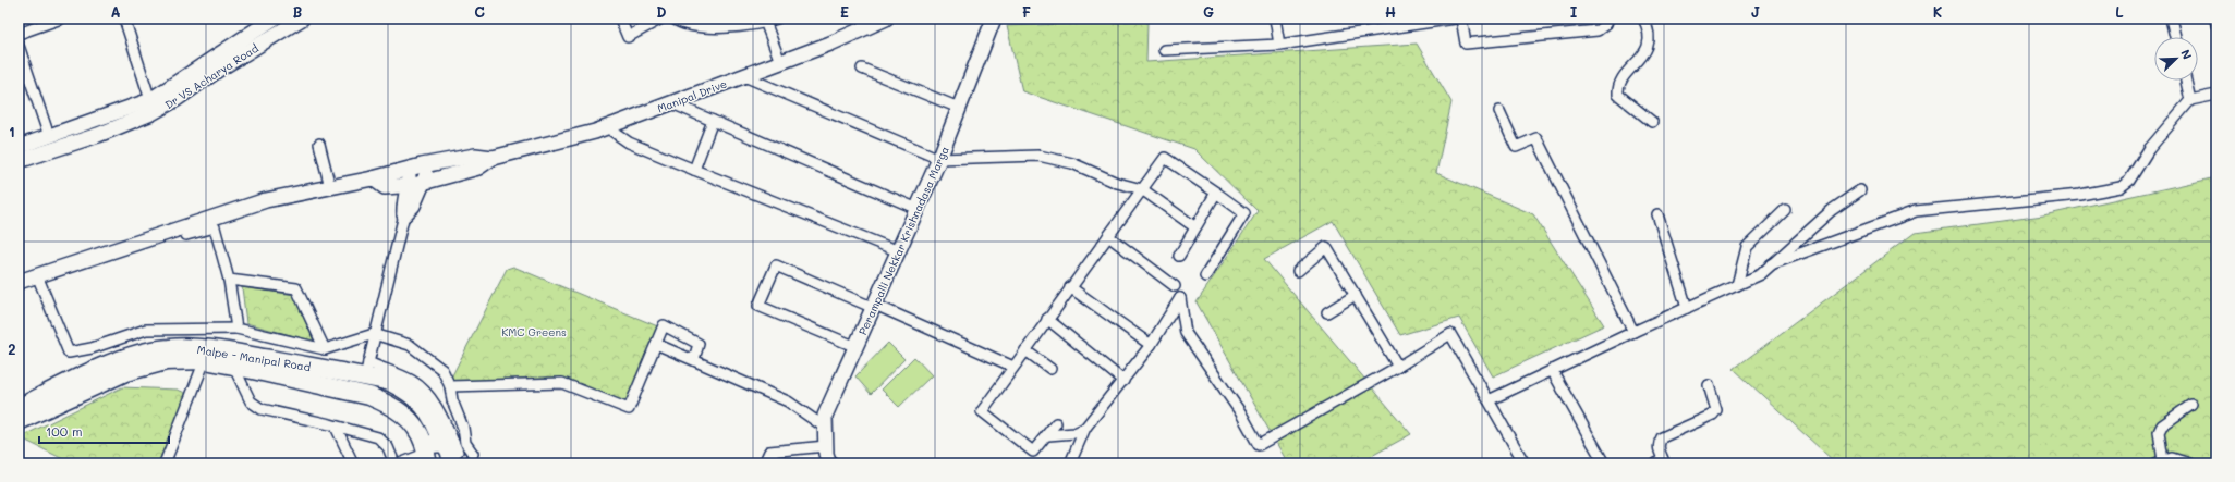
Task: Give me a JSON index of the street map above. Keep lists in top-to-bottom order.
{
  "streets": {
    "highway": ["Malpe - Manipal Road"],
    "street": ["Dr VS Acharya Road", "Manipal Drive", "Perampalli Nekkar Krishnadasa Marga"]
  },
  "parks": ["KMC Greens"],
  "scale_bar": "100 m",
  "north": "top right",
  "grid": {
    "columns": [
      "A",
      "B",
      "C",
      "D",
      "E",
      "F",
      "G",
      "H",
      "I",
      "J",
      "K",
      "L"
    ],
    "rows": ["1", "2"]
  }
}
